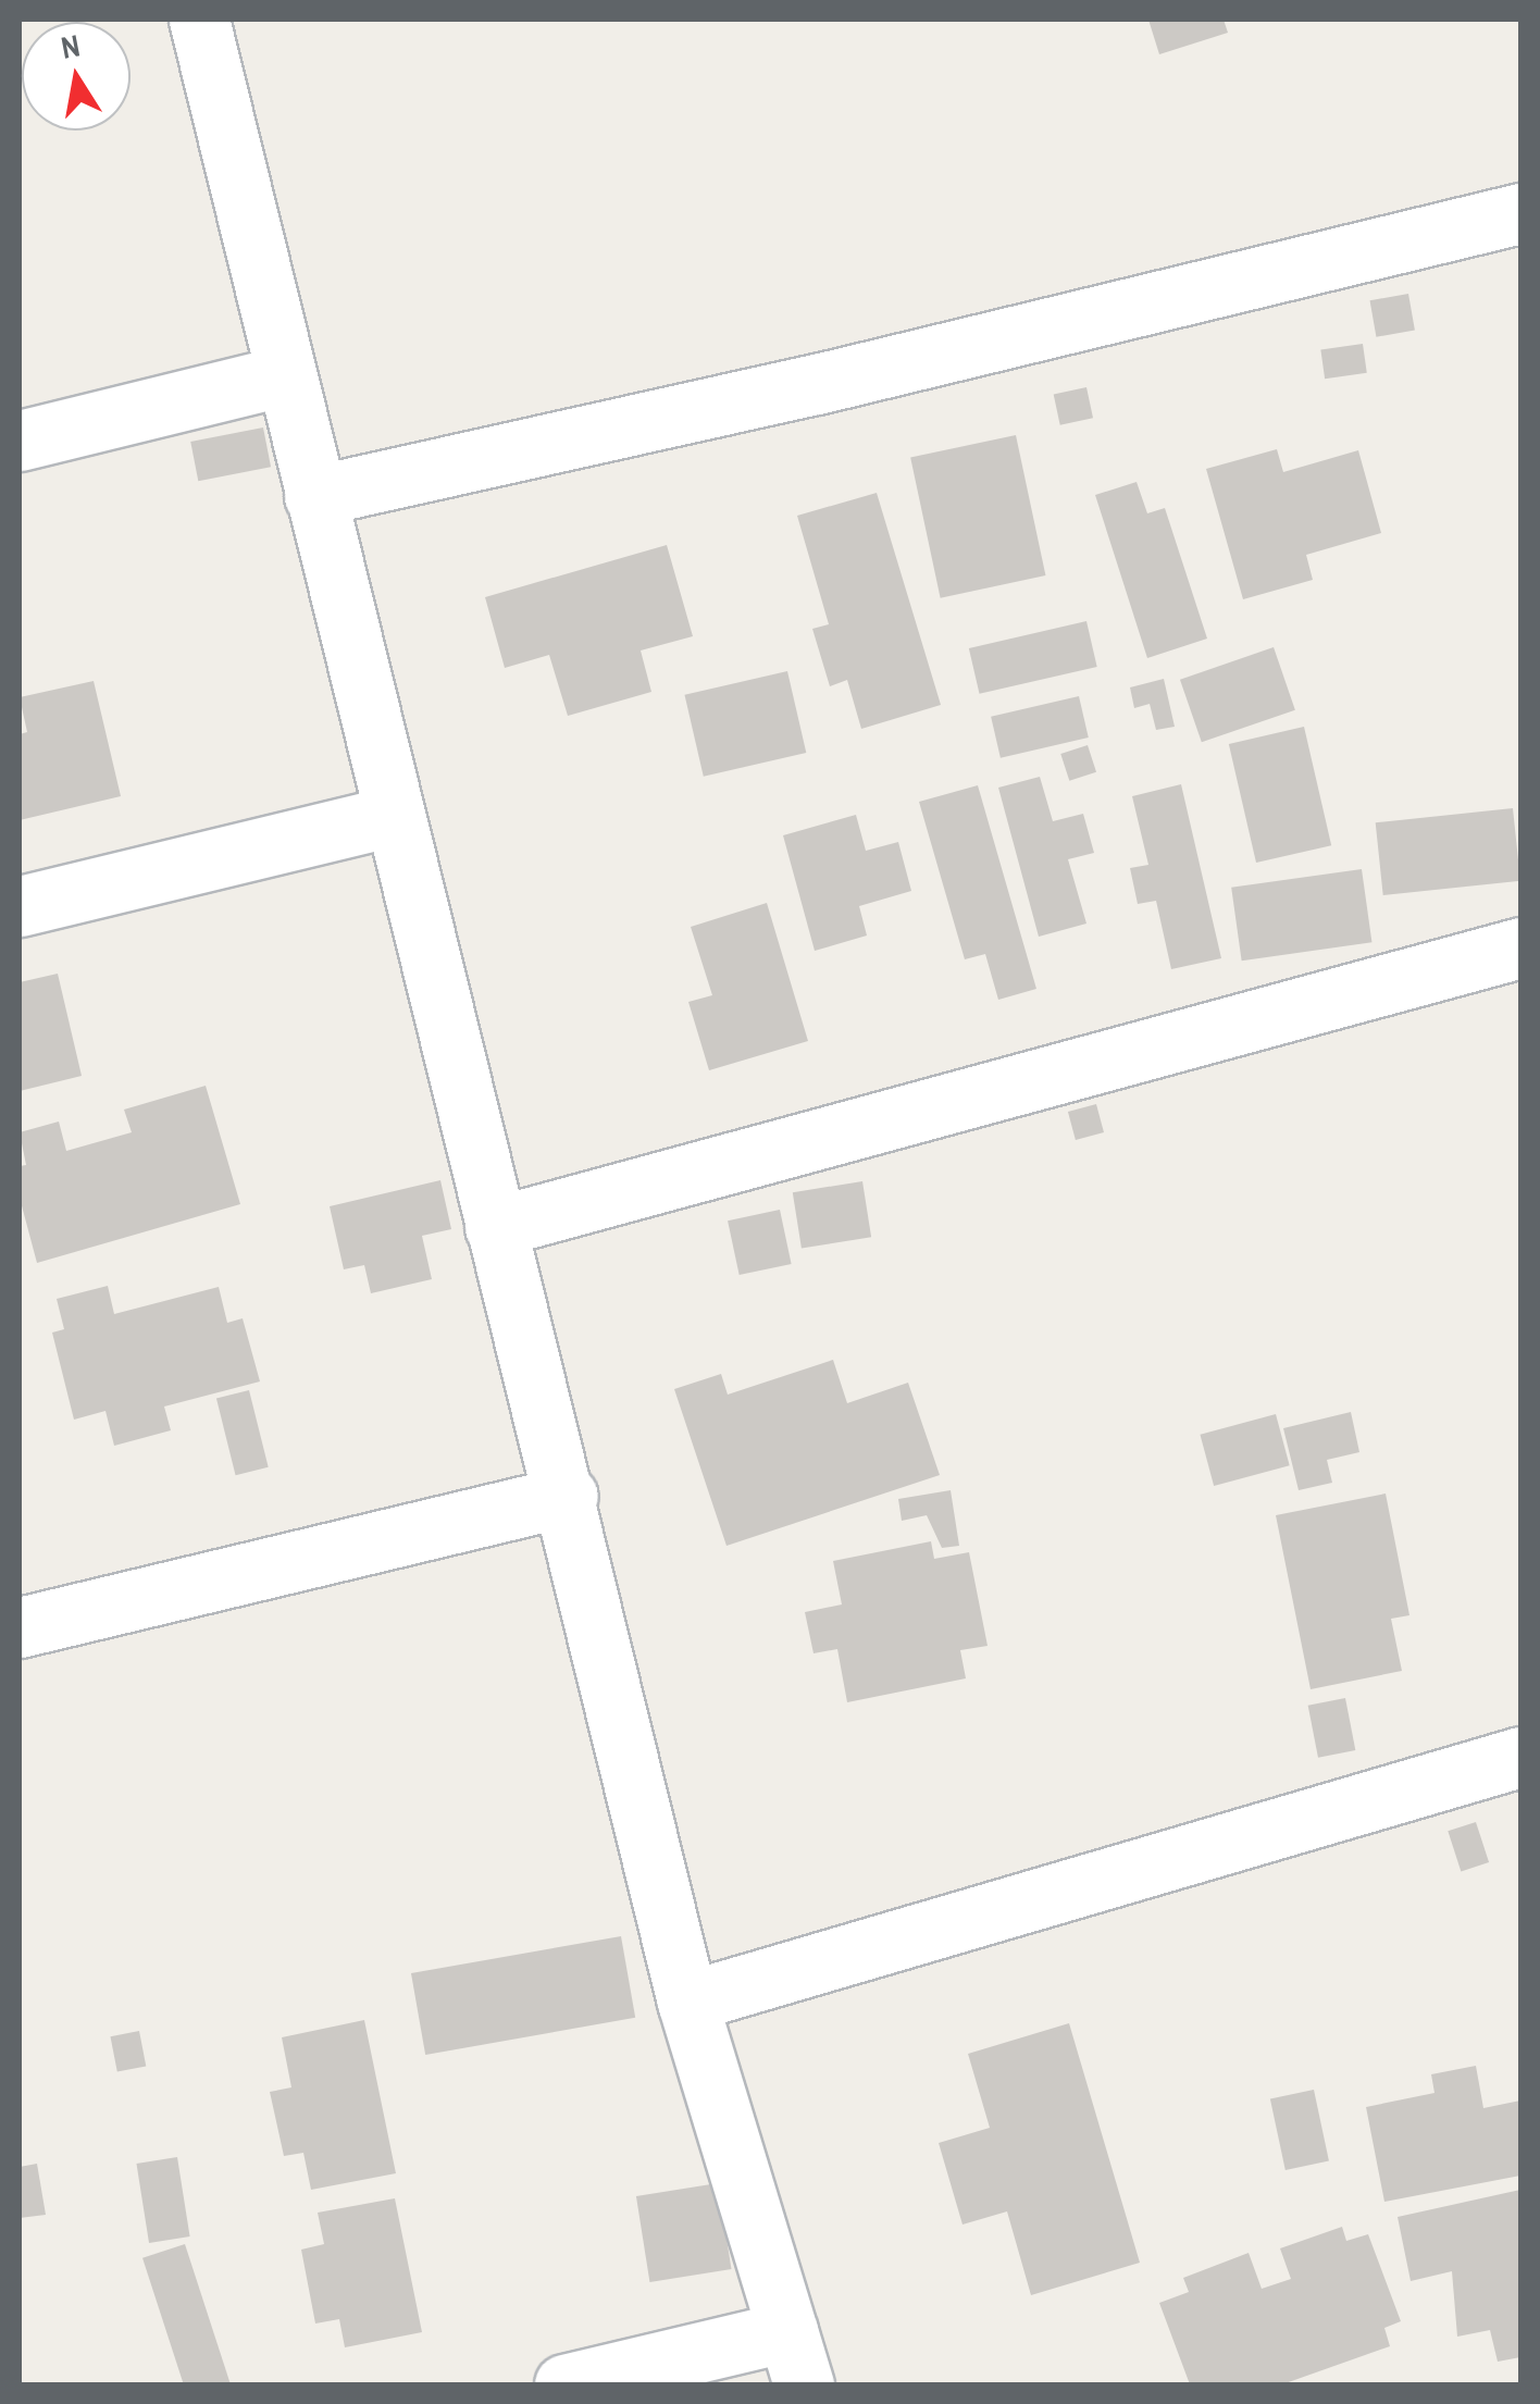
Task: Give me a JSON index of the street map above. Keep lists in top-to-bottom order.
{
  "north": "top"
}
